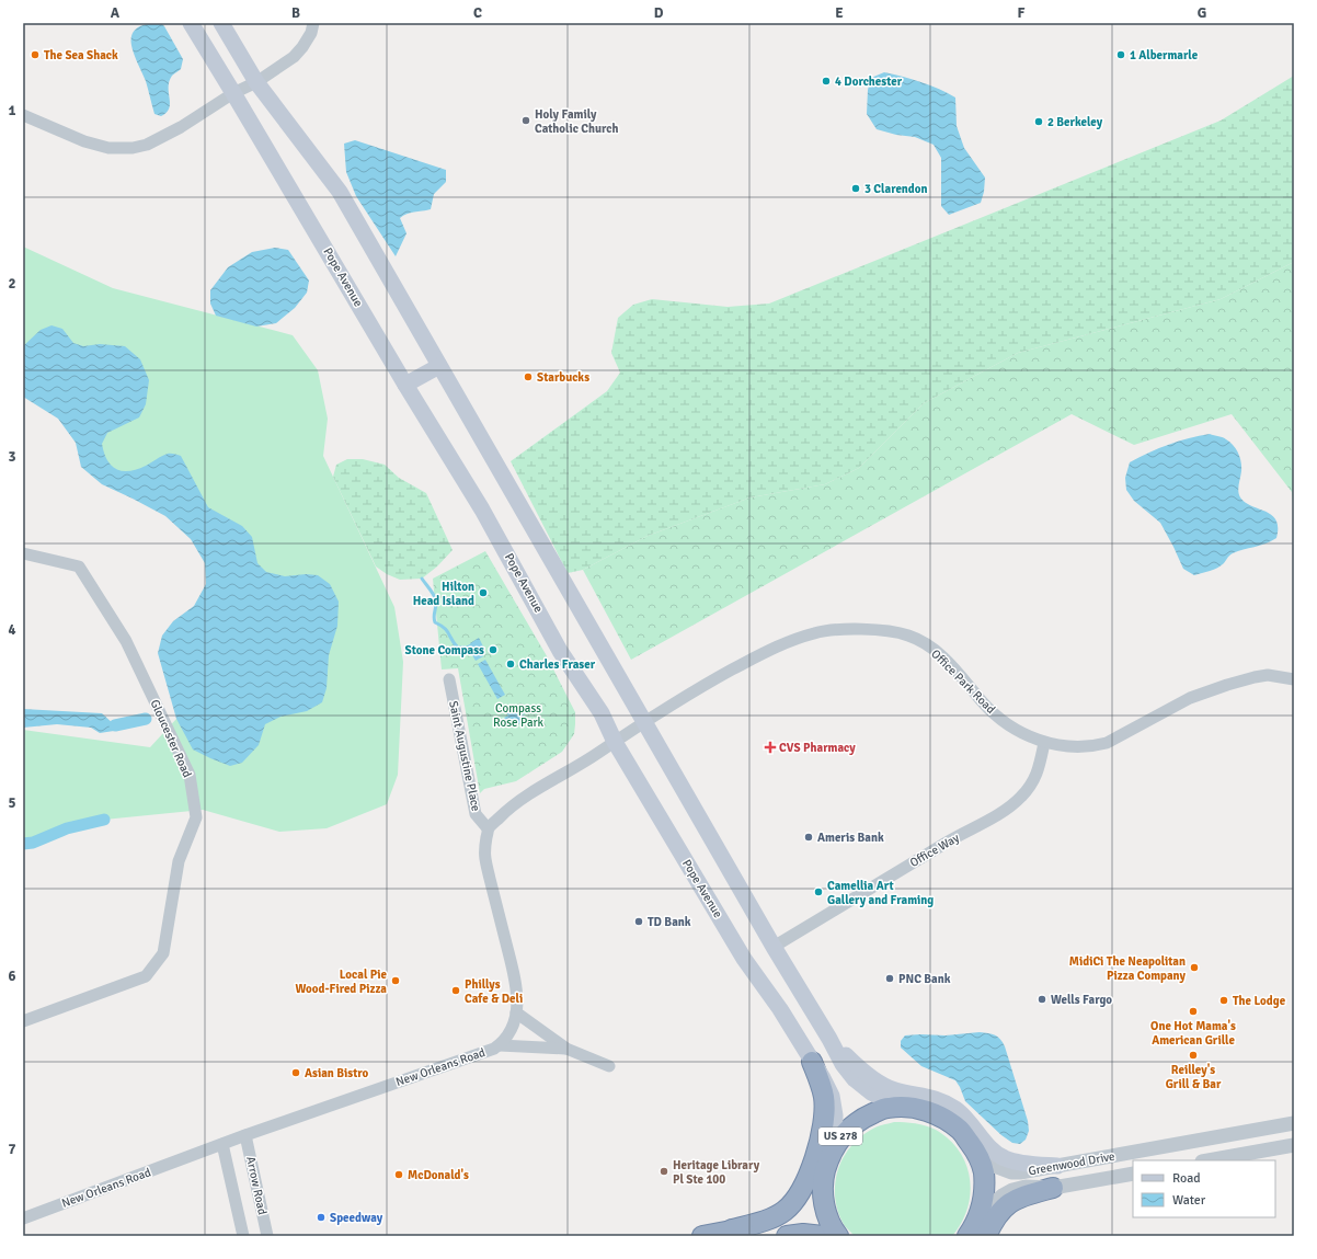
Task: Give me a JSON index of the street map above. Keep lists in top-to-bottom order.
{
  "streets": {
    "highway": ["US 278"],
    "main road": ["Pope Avenue"],
    "street": [
      "Office Park Road",
      "Gloucester Road",
      "Saint Augustine Place",
      "Office Way",
      "New Orleans Road",
      "Greenwood Drive",
      "Arrow Road"
    ]
  },
  "crossings": [
    ["Pope Avenue", "Office Park Road"],
    ["Pope Avenue", "US 278"],
    ["Office Park Road", "Office Way"],
    ["Saint Augustine Place", "New Orleans Road"],
    ["New Orleans Road", "Arrow Road"],
    ["US 278", "Greenwood Drive"]
  ],
  "parks": ["Compass Rose Park"],
  "places": {
    "other": [
      "The Sea Shack",
      "1 Albermarle",
      "4 Dorchester",
      "Holy Family Catholic Church",
      "2 Berkeley",
      "3 Clarendon",
      "Starbucks",
      "Hilton Head Island",
      "Stone Compass",
      "Charles Fraser",
      "Ameris Bank",
      "Camellia Art Gallery and Framing",
      "TD Bank",
      "MidiCi The Neapolitan Pizza Company",
      "PNC Bank",
      "Local Pie Wood-Fired Pizza",
      "Phillys Cafe & Deli",
      "Wells Fargo",
      "The Lodge",
      "One Hot Mama's American Grille",
      "Reilley's Grill & Bar",
      "Asian Bistro",
      "Heritage Library Pl Ste 100",
      "McDonald's",
      "Speedway"
    ],
    "health": ["CVS Pharmacy"]
  },
  "legend": ["Road", "Water"],
  "grid": {
    "columns": [
      "A",
      "B",
      "C",
      "D",
      "E",
      "F",
      "G"
    ],
    "rows": [
      "1",
      "2",
      "3",
      "4",
      "5",
      "6",
      "7"
    ]
  }
}
